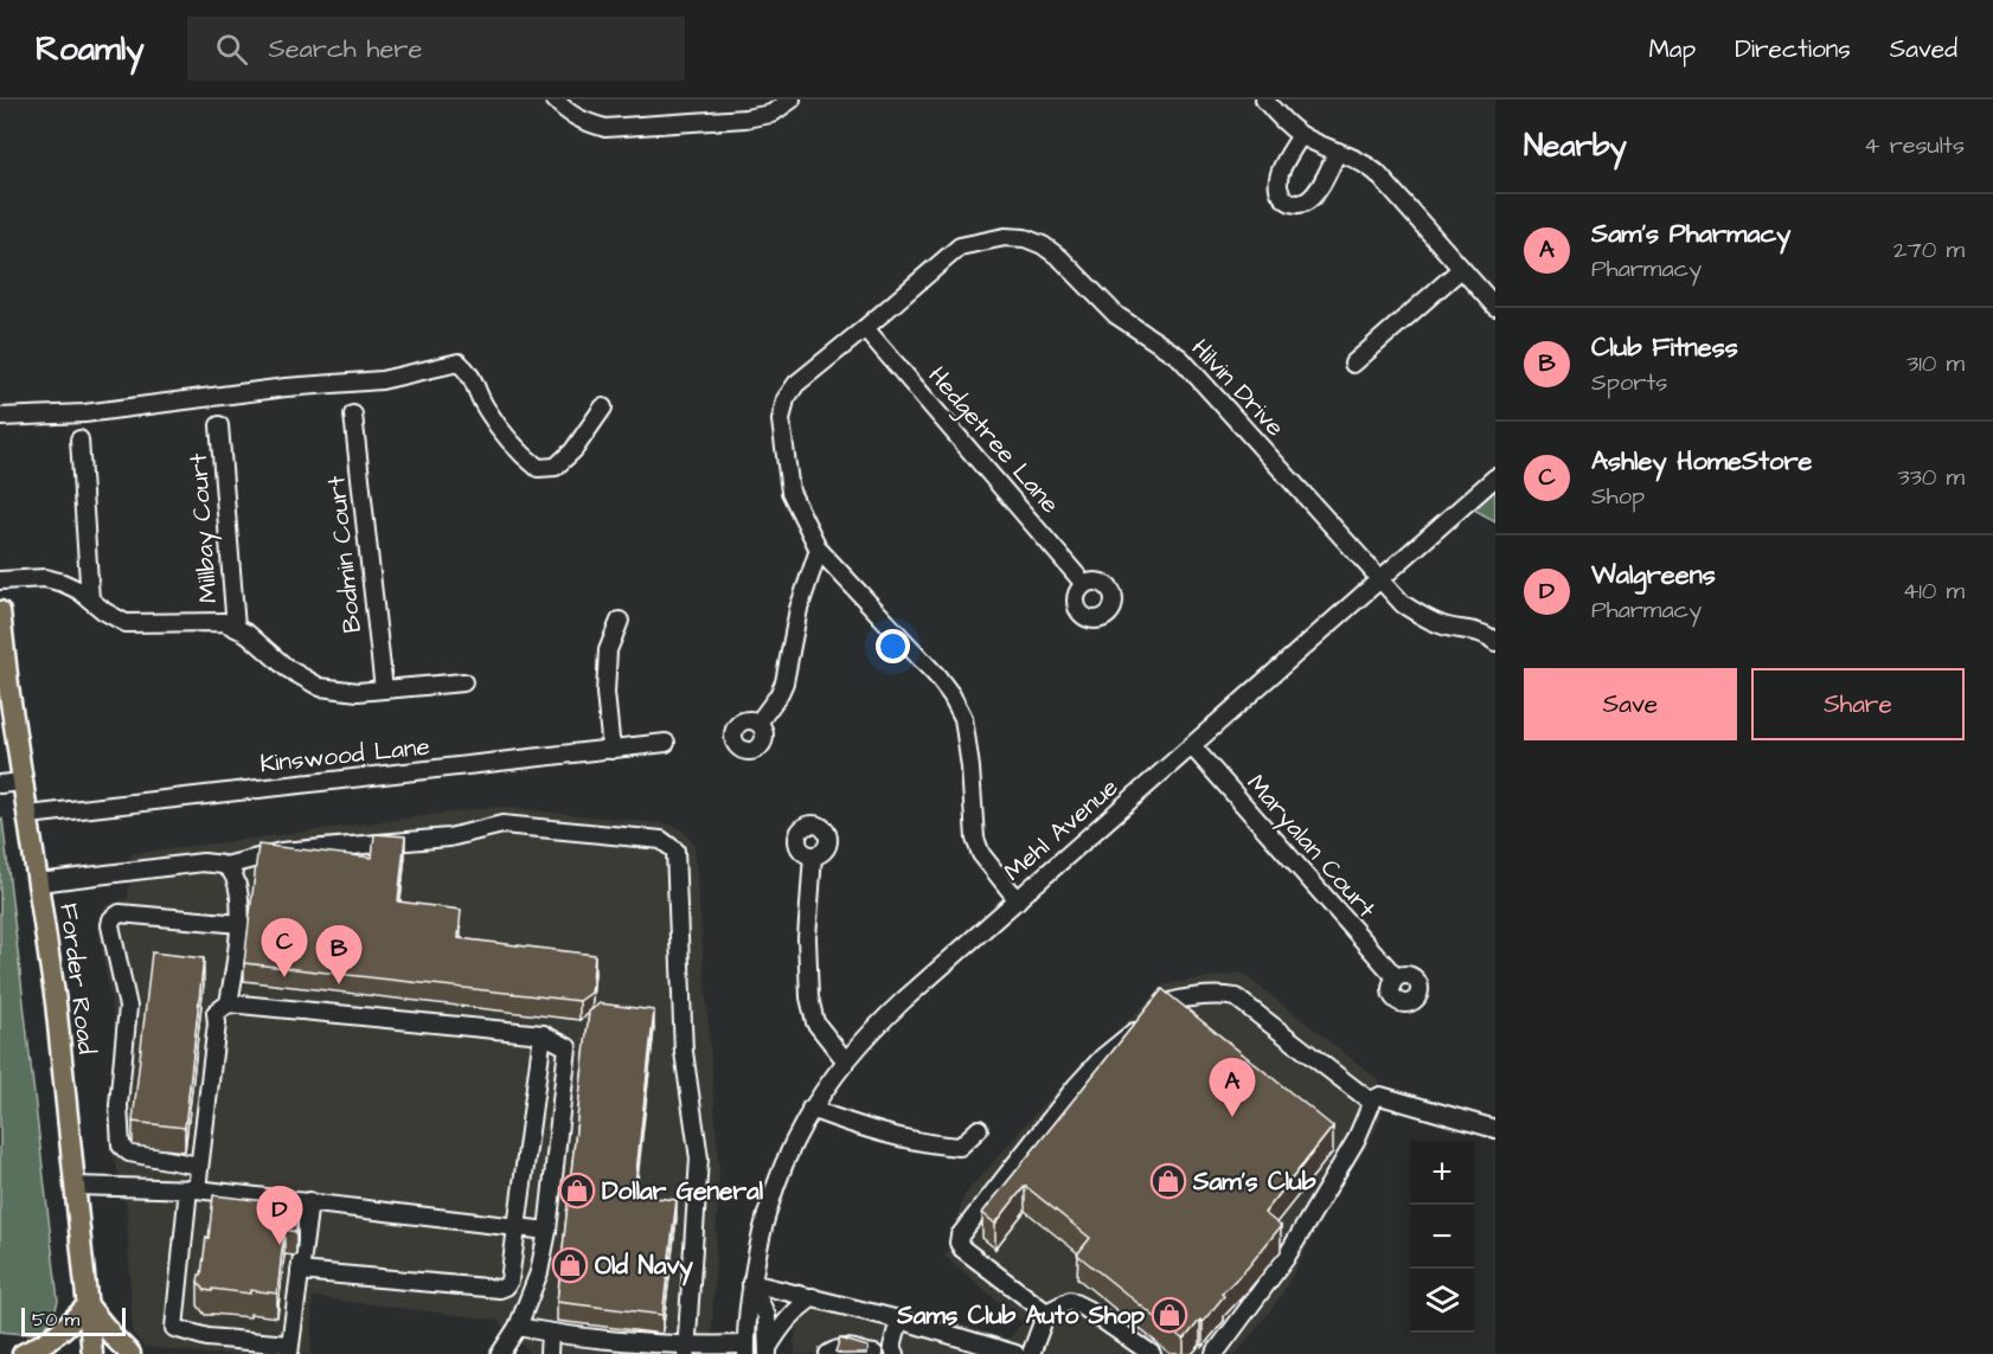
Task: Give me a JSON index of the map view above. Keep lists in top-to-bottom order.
{
  "streets": {
    "main road": ["Forder Road"],
    "street": [
      "Hilvin Drive",
      "Hedgetree Lane",
      "Millbay Court",
      "Bodmin Court",
      "Kinswood Lane",
      "Mehl Avenue",
      "Maryalan Court"
    ]
  },
  "crossings": [
    ["Hilvin Drive", "Hedgetree Lane"],
    ["Hilvin Drive", "Mehl Avenue"],
    ["Kinswood Lane", "Forder Road"],
    ["Mehl Avenue", "Maryalan Court"]
  ],
  "places": {
    "shop": [
      "Sam's Club",
      "Dollar General",
      "Old Navy",
      "Sams Club Auto Shop"
    ]
  },
  "scale_bar": "50 m",
  "page": {
    "header": "Roamly",
    "search": "Search here",
    "nav": ["Map", "Directions", "Saved"],
    "heading": ["Nearby", "4 results"],
    "list": [
      {
        "mark": "A",
        "name": "Sam's Pharmacy",
        "note": "Pharmacy",
        "value": "270 m"
      },
      {
        "mark": "B",
        "name": "Club Fitness",
        "note": "Sports",
        "value": "310 m"
      },
      {
        "mark": "C",
        "name": "Ashley HomeStore",
        "note": "Shop",
        "value": "330 m"
      },
      {
        "mark": "D",
        "name": "Walgreens",
        "note": "Pharmacy",
        "value": "410 m"
      }
    ],
    "buttons": ["Save", "Share"],
    "pins": [
      "C",
      "B",
      "A",
      "D"
    ],
    "map_buttons": ["+", "−"],
    "scale": "50 m"
  }
}
